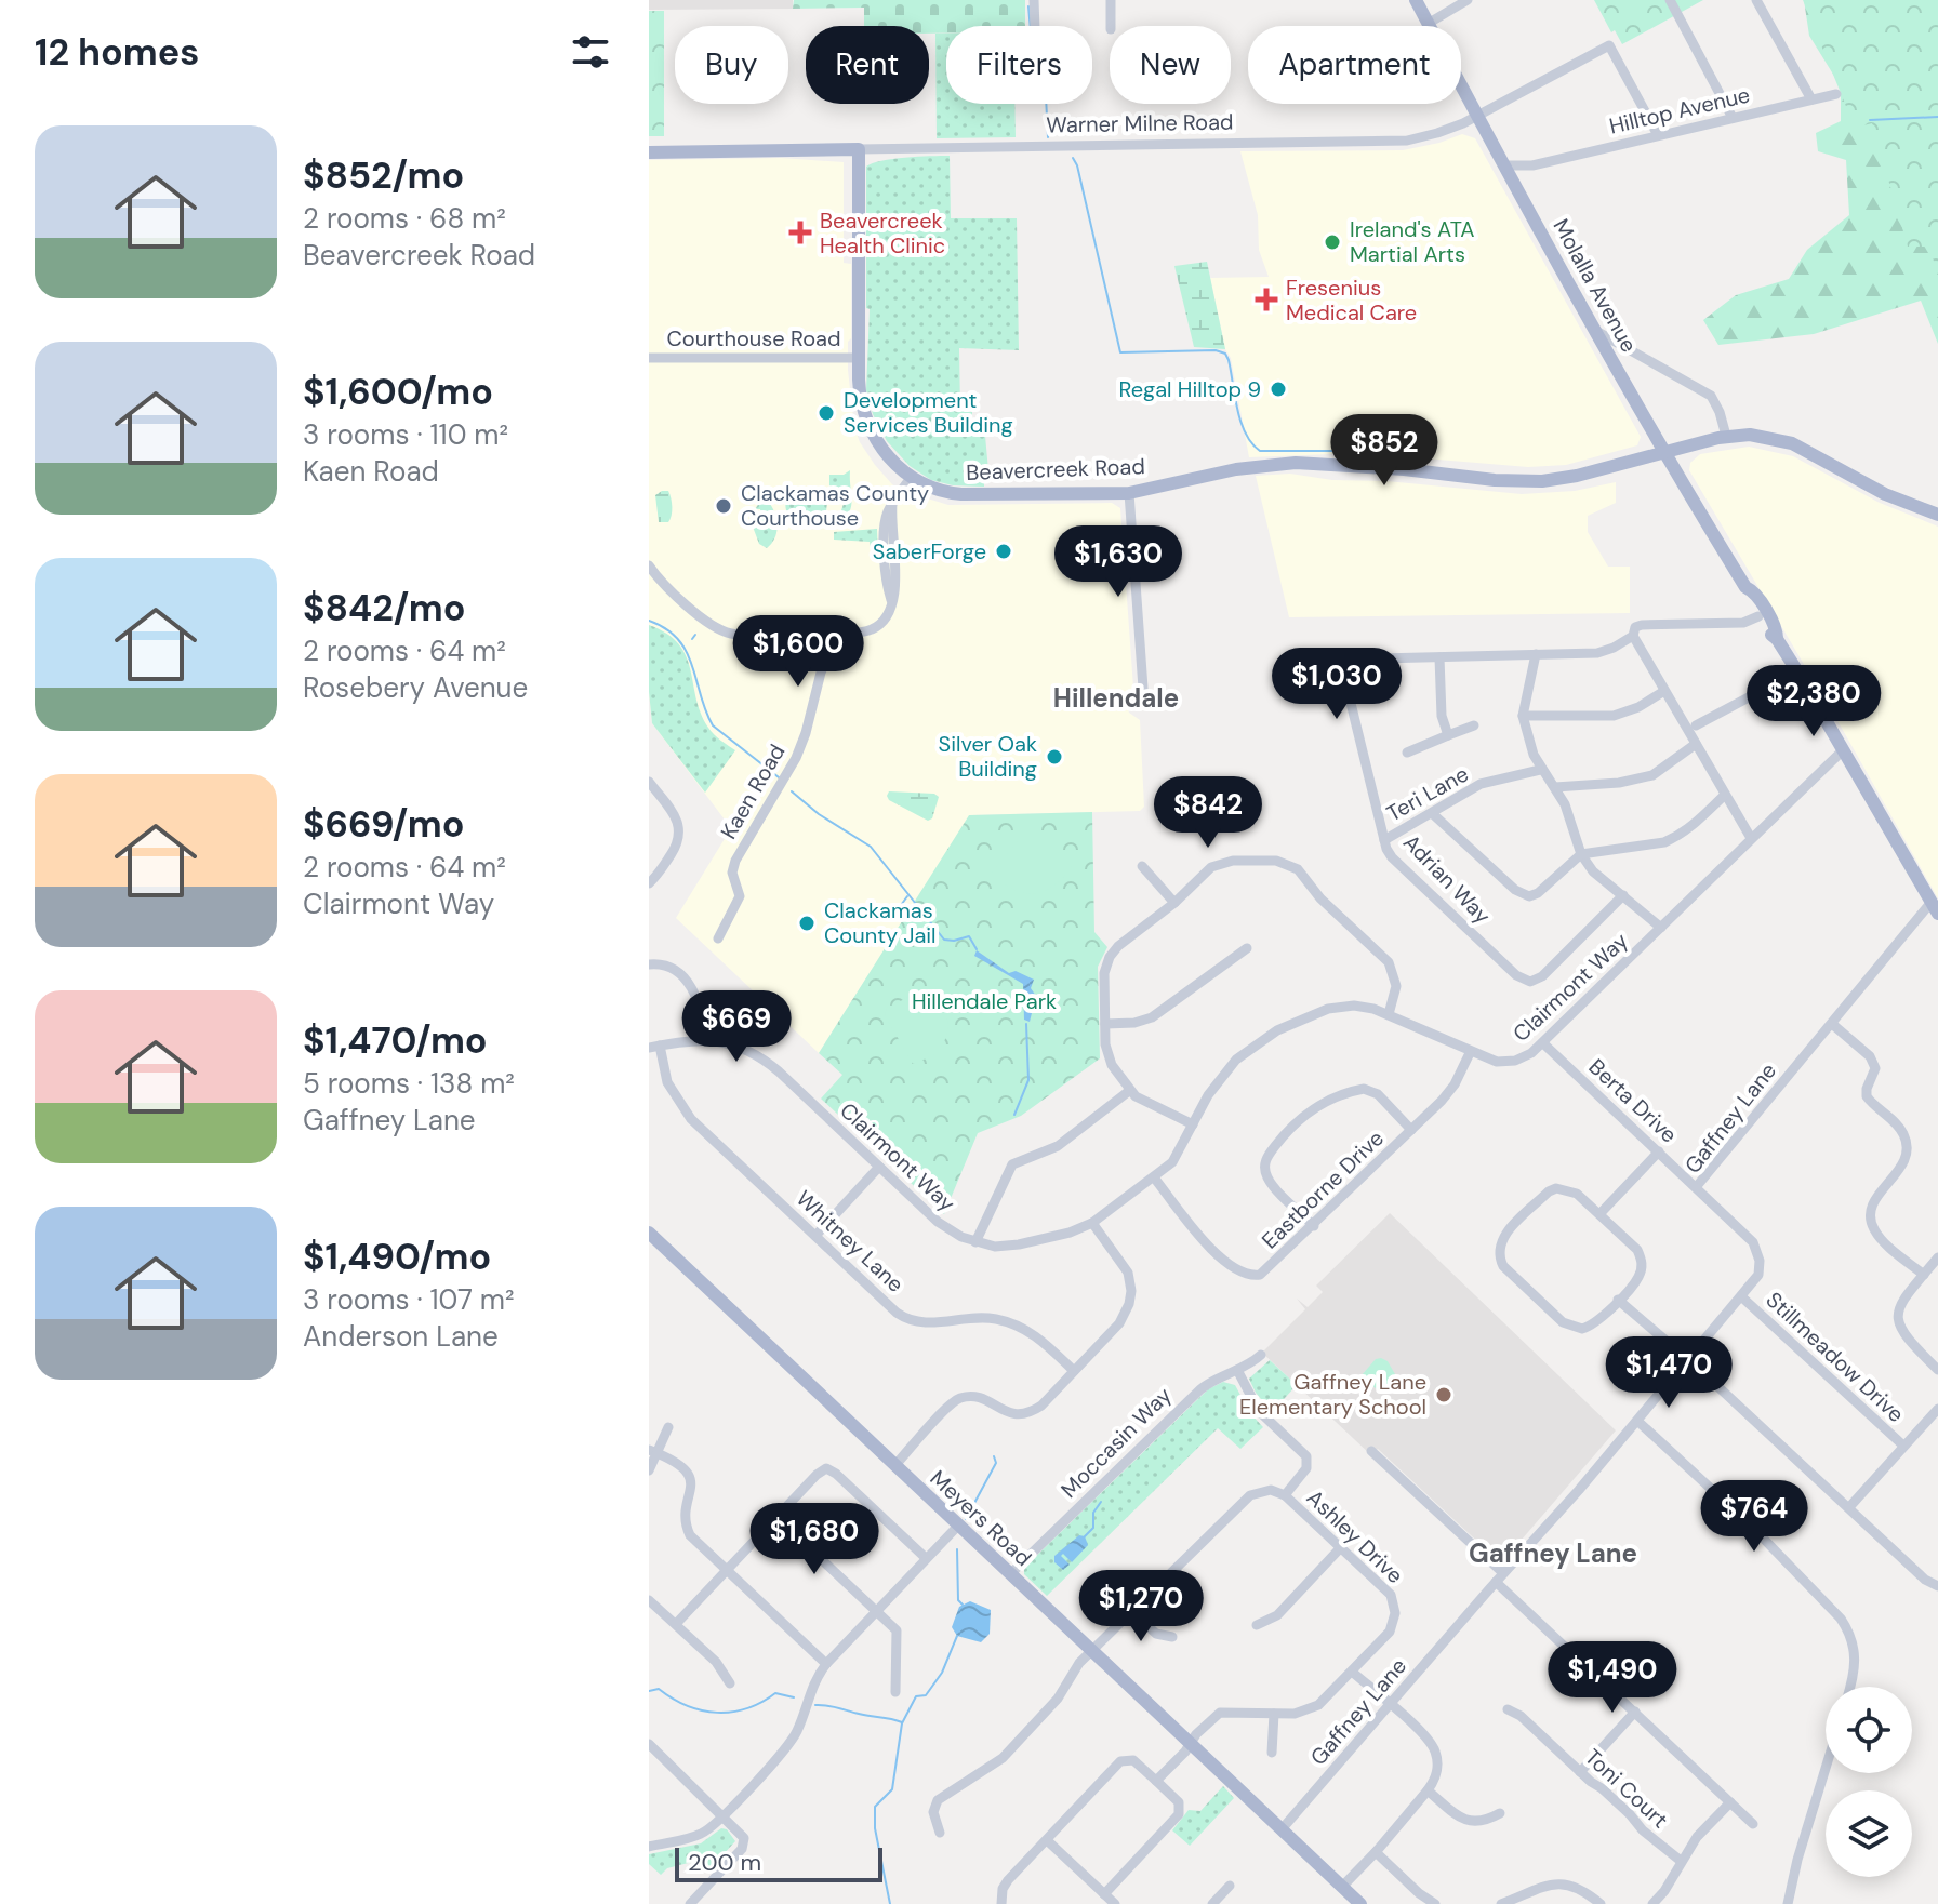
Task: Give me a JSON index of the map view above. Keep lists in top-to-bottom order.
{
  "streets": {
    "main road": [
      "Warner Milne Road",
      "Molalla Avenue",
      "Beavercreek Road",
      "Meyers Road"
    ],
    "street": [
      "Hilltop Avenue",
      "Courthouse Road",
      "Kaen Road",
      "Teri Lane",
      "Adrian Way",
      "Clairmont Way",
      "Berta Drive",
      "Gaffney Lane",
      "Eastborne Drive",
      "Whitney Lane",
      "Stillmeadow Drive",
      "Moccasin Way",
      "Ashley Drive",
      "Toni Court"
    ]
  },
  "crossings": [
    ["Hilltop Avenue", "Warner Milne Road"],
    ["Hilltop Avenue", "Molalla Avenue"],
    ["Warner Milne Road", "Molalla Avenue"],
    ["Warner Milne Road", "Beavercreek Road"],
    ["Molalla Avenue", "Beavercreek Road"],
    ["Molalla Avenue", "Adrian Way"],
    ["Molalla Avenue", "Clairmont Way"],
    ["Molalla Avenue", "Gaffney Lane"],
    ["Courthouse Road", "Beavercreek Road"],
    ["Teri Lane", "Adrian Way"],
    ["Clairmont Way", "Berta Drive"],
    ["Clairmont Way", "Eastborne Drive"],
    ["Clairmont Way", "Whitney Lane"],
    ["Berta Drive", "Gaffney Lane"],
    ["Gaffney Lane", "Stillmeadow Drive"],
    ["Gaffney Lane", "Meyers Road"],
    ["Moccasin Way", "Meyers Road"]
  ],
  "districts": ["Hillendale", "Gaffney Lane"],
  "parks": ["Hillendale Park"],
  "places": {
    "health": ["Beavercreek Health Clinic", "Fresenius Medical Care"],
    "other": [
      "Ireland's ATA Martial Arts",
      "Regal Hilltop 9",
      "Development Services Building",
      "Clackamas County Courthouse",
      "SaberForge",
      "Silver Oak Building",
      "Clackamas County Jail",
      "Gaffney Lane Elementary School"
    ]
  },
  "scale_bar": "200 m",
  "page": {
    "heading": "12 homes",
    "chip": [
      "Buy",
      "Rent",
      "Filters",
      "New",
      "Apartment"
    ],
    "list": [
      {
        "name": "$852/mo",
        "note": "2 rooms · 68 m² · Beavercreek Road"
      },
      {
        "name": "$1,600/mo",
        "note": "3 rooms · 110 m² · Kaen Road"
      },
      {
        "name": "$842/mo",
        "note": "2 rooms · 64 m² · Rosebery Avenue"
      },
      {
        "name": "$669/mo",
        "note": "2 rooms · 64 m² · Clairmont Way"
      },
      {
        "name": "$1,470/mo",
        "note": "5 rooms · 138 m² · Gaffney Lane"
      },
      {
        "name": "$1,490/mo",
        "note": "3 rooms · 107 m² · Anderson Lane"
      }
    ],
    "price": [
      "$852",
      "$1,630",
      "$1,600",
      "$1,030",
      "$2,380",
      "$842",
      "$669",
      "$1,470",
      "$764",
      "$1,680",
      "$1,270",
      "$1,490"
    ],
    "scale": "200 m"
  }
}
